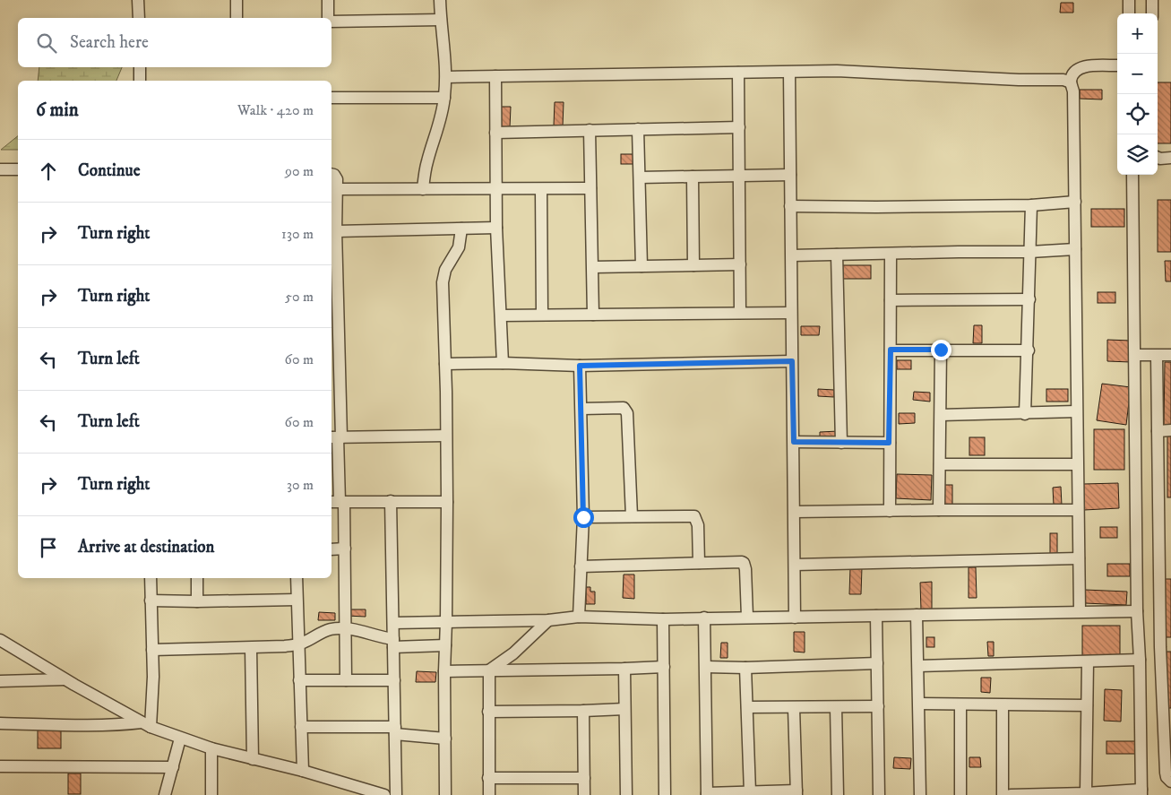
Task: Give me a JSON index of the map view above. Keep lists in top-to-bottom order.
{
  "page": {
    "map_buttons": ["+", "−"],
    "search": "Search here",
    "heading": ["6 min", "Walk · 420 m"],
    "list": [
      ["Continue", "90 m"],
      ["Turn right", "130 m"],
      ["Turn right", "50 m"],
      ["Turn left", "60 m"],
      ["Turn left", "60 m"],
      ["Turn right", "30 m"],
      "Arrive at destination"
    ]
  }
}
